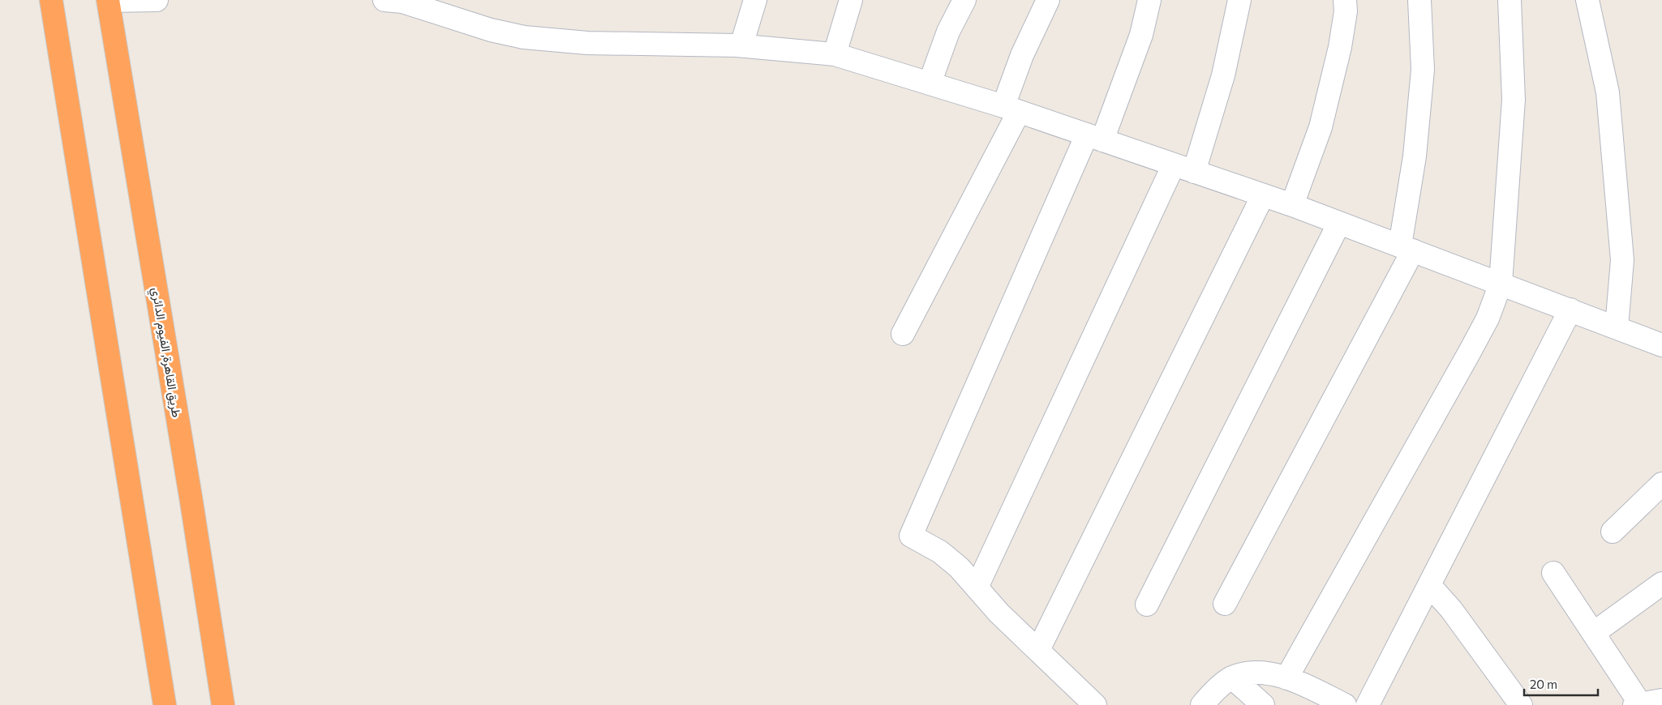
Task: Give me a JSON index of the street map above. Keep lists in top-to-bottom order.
{
  "streets": {
    "highway": ["طريق القاهرة, الفيوم الدائري"]
  },
  "scale_bar": "20 m"
}
